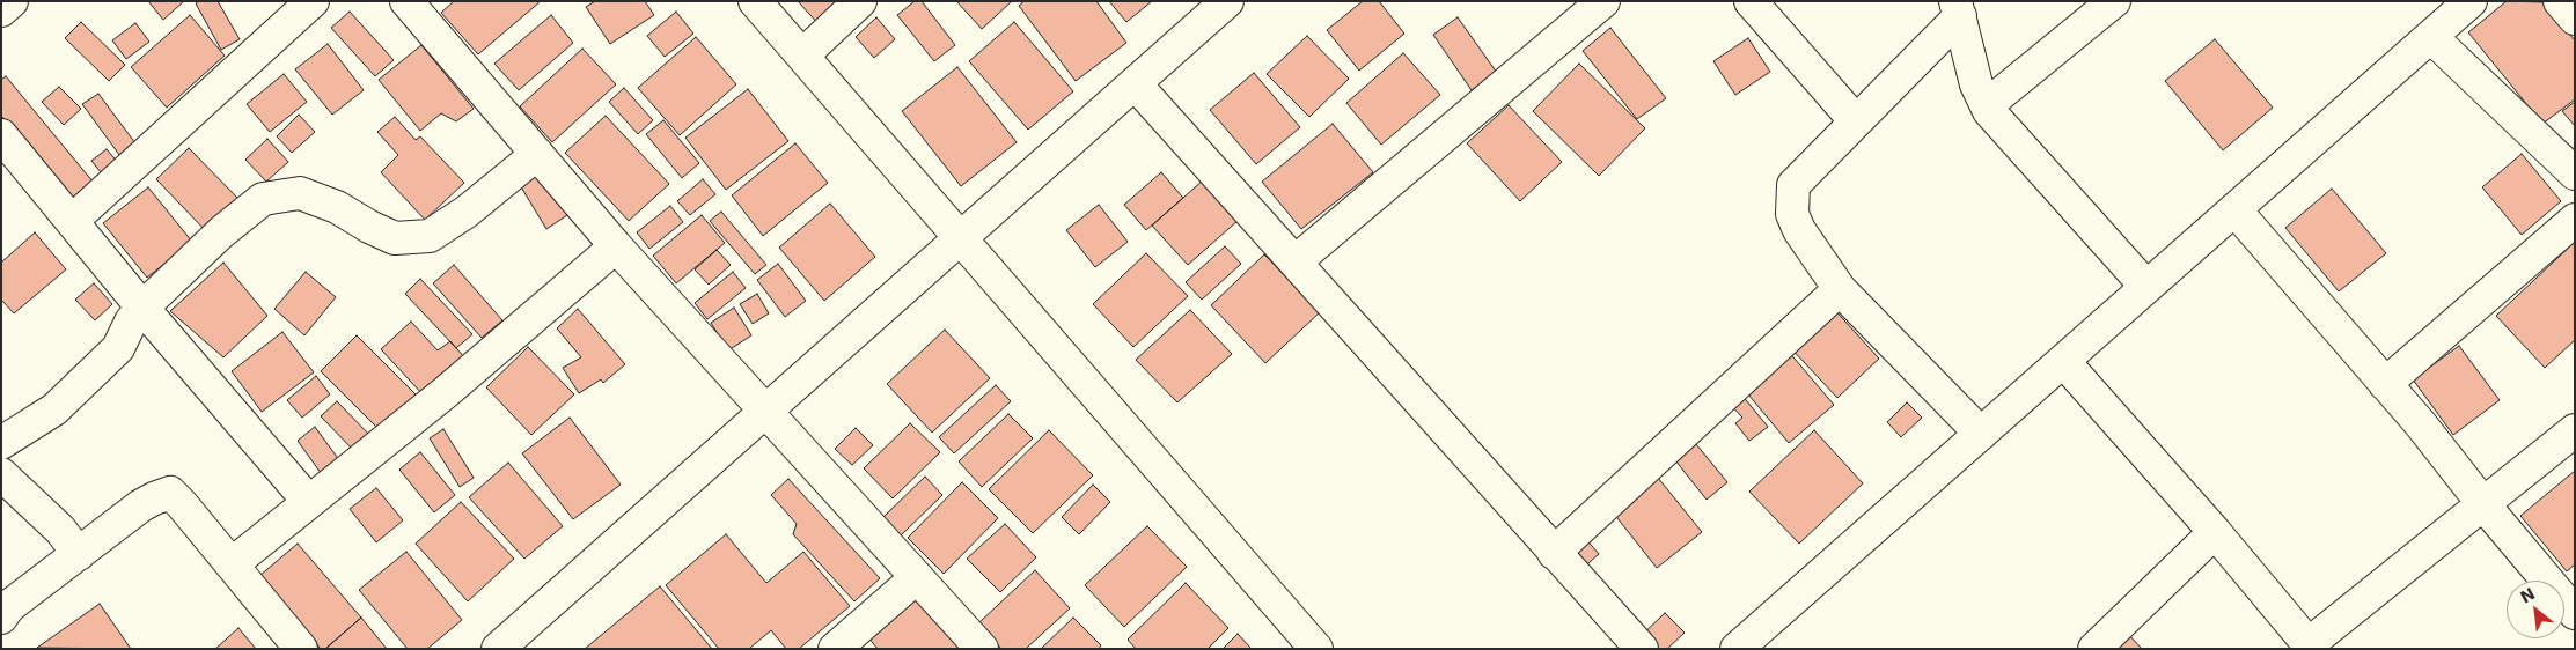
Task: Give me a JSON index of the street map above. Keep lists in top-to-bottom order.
{
  "north": "top left"
}
